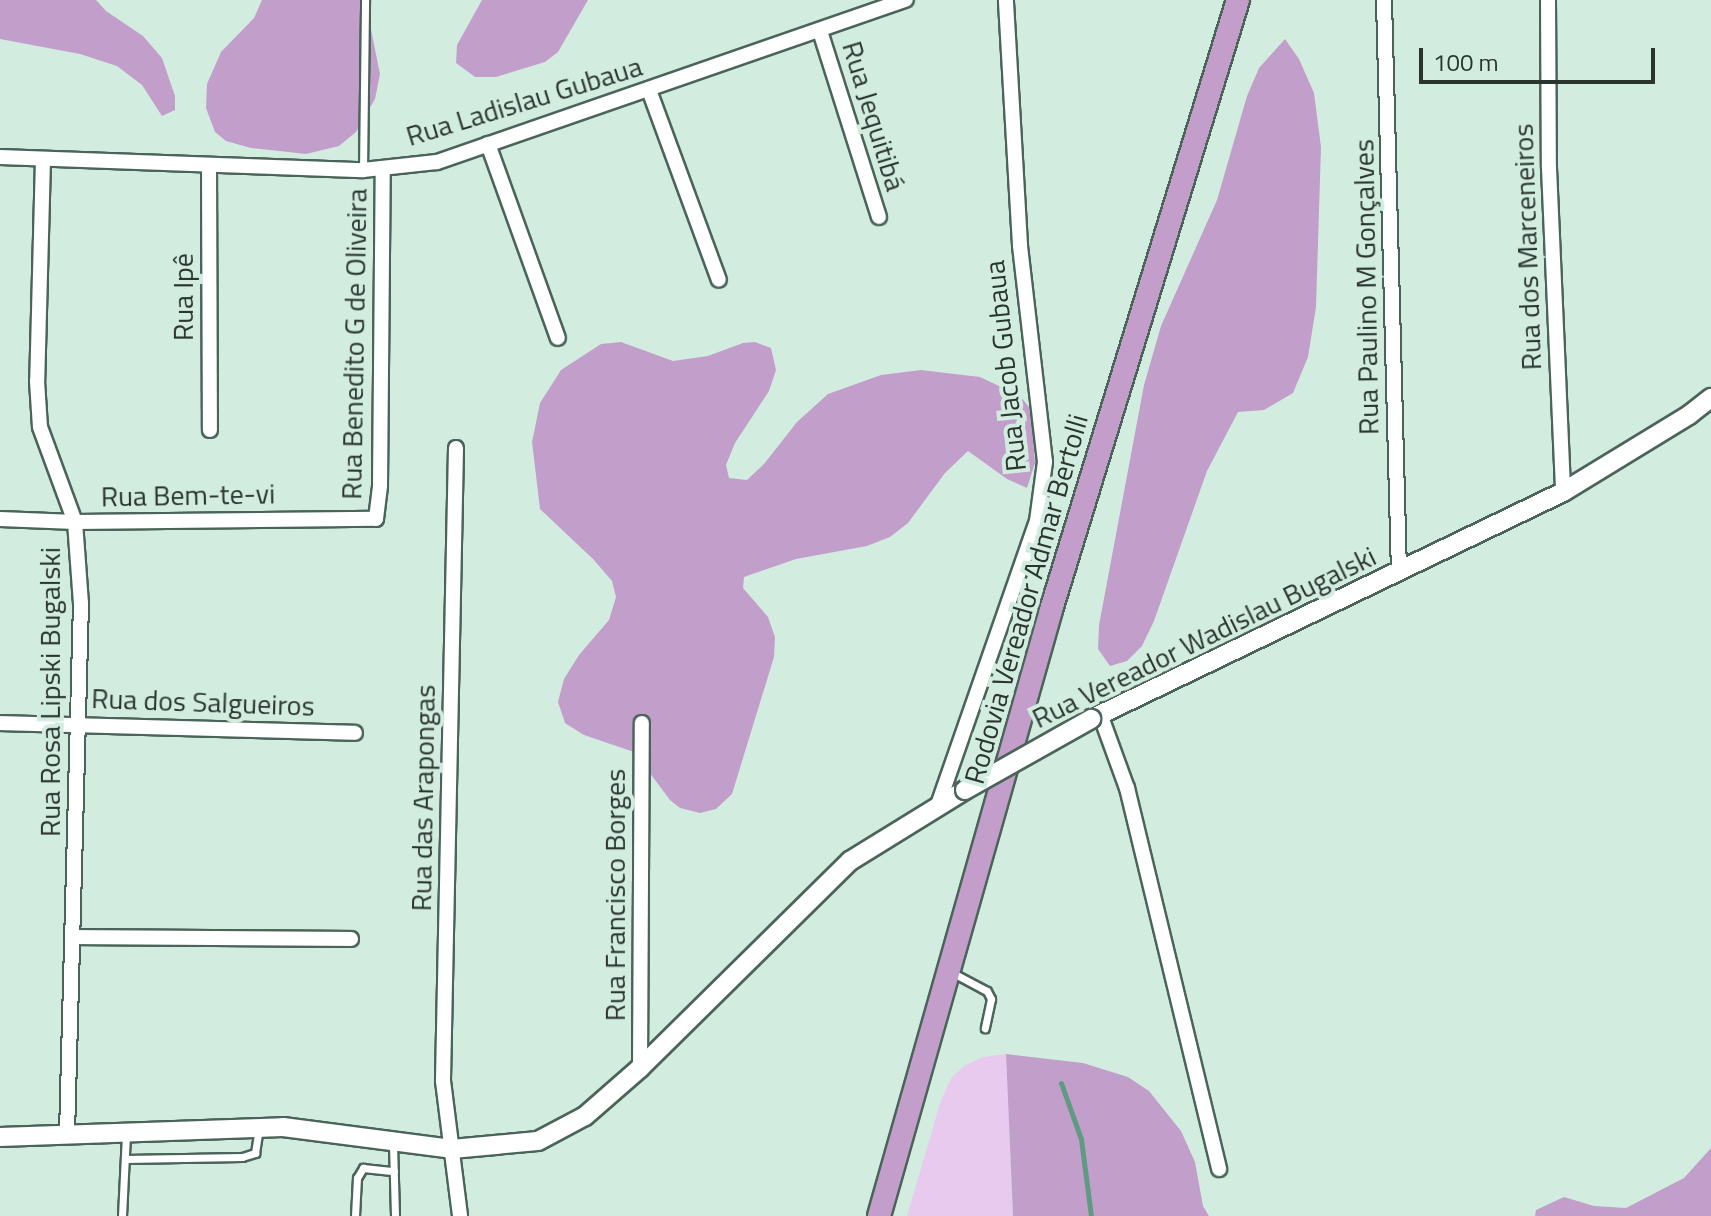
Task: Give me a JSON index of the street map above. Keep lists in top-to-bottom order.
{
  "streets": {
    "highway": ["Rodovia Vereador Admar Bertolli"],
    "main road": ["Rua Vereador Wadislau Bugalski"],
    "street": [
      "Rua Ladislau Gubaua",
      "Rua Jequitibá",
      "Rua dos Marceneiros",
      "Rua Paulino M Gonçalves",
      "Rua Ipê",
      "Rua Benedito G de Oliveira",
      "Rua Jacob Gubaua",
      "Rua Bem-te-vi",
      "Rua Rosa Lipski Bugalski",
      "Rua dos Salgueiros",
      "Rua das Arapongas",
      "Rua Francisco Borges"
    ]
  },
  "crossings": [
    ["Rua Ladislau Gubaua", "Rua Jequitibá"],
    ["Rua Ladislau Gubaua", "Rua Ipê"],
    ["Rua Ladislau Gubaua", "Rua Benedito G de Oliveira"],
    ["Rua Ladislau Gubaua", "Rua Rosa Lipski Bugalski"],
    ["Rua dos Marceneiros", "Rua Vereador Wadislau Bugalski"],
    ["Rua Paulino M Gonçalves", "Rua Vereador Wadislau Bugalski"],
    ["Rua Benedito G de Oliveira", "Rua Bem-te-vi"],
    ["Rua Jacob Gubaua", "Rua Vereador Wadislau Bugalski"],
    ["Rua Bem-te-vi", "Rua Rosa Lipski Bugalski"],
    ["Rua Vereador Wadislau Bugalski", "Rua Rosa Lipski Bugalski"],
    ["Rua Vereador Wadislau Bugalski", "Rua das Arapongas"],
    ["Rua Vereador Wadislau Bugalski", "Rua Francisco Borges"],
    ["Rua Rosa Lipski Bugalski", "Rua dos Salgueiros"]
  ],
  "scale_bar": "100 m"
}
